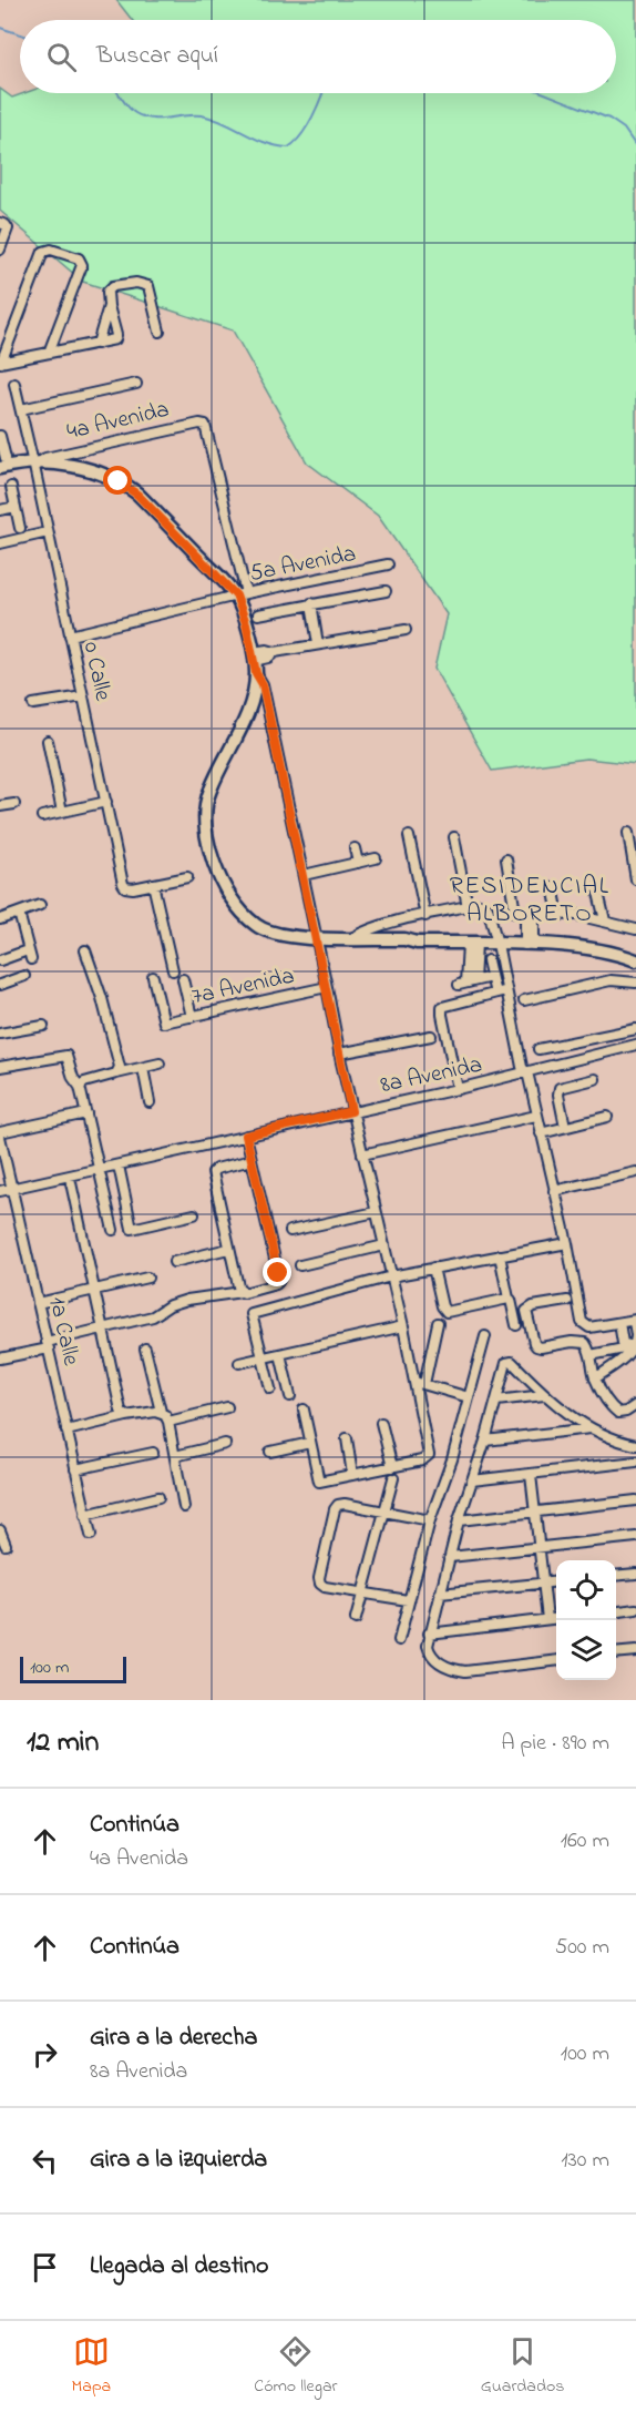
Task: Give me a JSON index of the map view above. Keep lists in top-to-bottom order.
{
  "streets": {
    "main road": ["4a Avenida"],
    "street": [
      "5a Avenida",
      "0 Calle",
      "7a Avenida",
      "8a Avenida",
      "1a Calle"
    ]
  },
  "crossings": [
    ["4a Avenida", "5a Avenida"],
    ["4a Avenida", "0 Calle"],
    ["5a Avenida", "0 Calle"],
    ["8a Avenida", "1a Calle"]
  ],
  "districts": ["RESIDENCIAL ALBORETO"],
  "scale_bar": "100 m",
  "page": {
    "search": "Buscar aquí",
    "scale": "100 m",
    "heading": ["12 min", "A pie · 890 m"],
    "list": [
      ["Continúa", "4a Avenida", "160 m"],
      ["Continúa", "500 m"],
      ["Gira a la derecha", "8a Avenida", "100 m"],
      ["Gira a la izquierda", "130 m"],
      "Llegada al destino"
    ],
    "nav": ["Mapa", "Cómo llegar", "Guardados"]
  }
}
